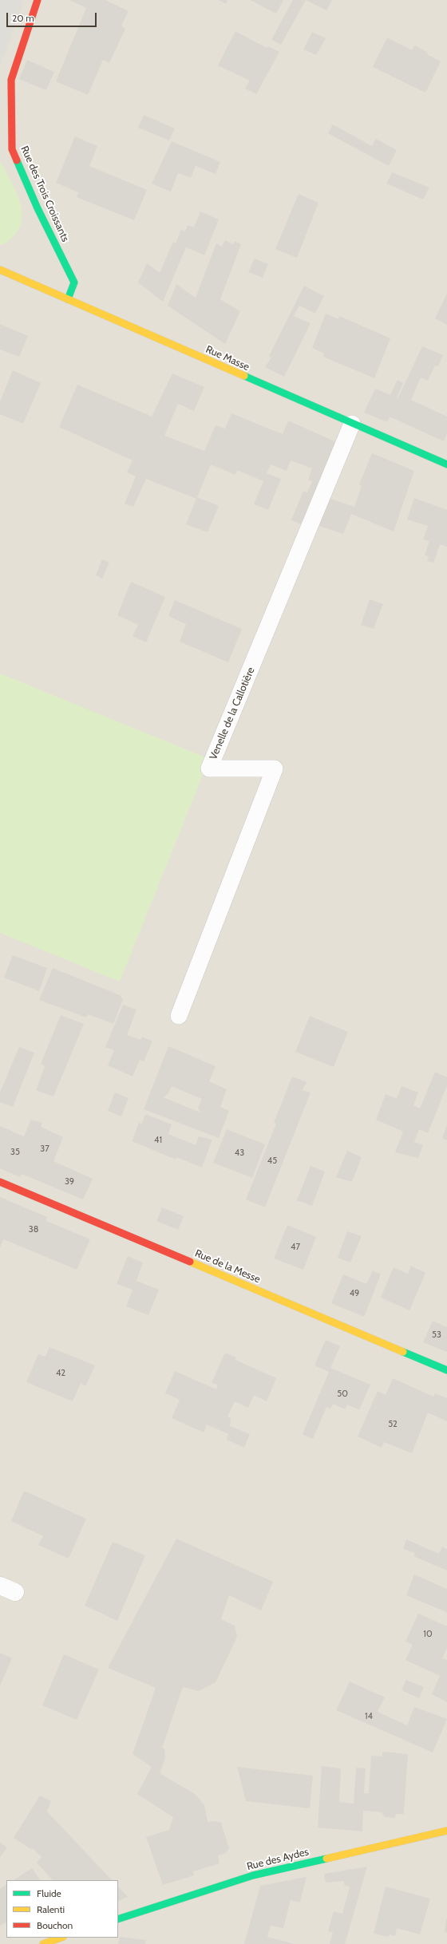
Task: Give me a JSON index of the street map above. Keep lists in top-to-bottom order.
{
  "streets": {
    "street": [
      "Rue des Trois Croissants",
      "Rue Masse",
      "Rue de la Messe",
      "Rue des Aydes"
    ],
    "lane": ["Venelle de la Callotière"]
  },
  "crossings": [
    ["Rue des Trois Croissants", "Rue Masse"],
    ["Rue Masse", "Venelle de la Callotière"]
  ],
  "house_numbers": [
    "41",
    "37",
    "35",
    "43",
    "45",
    "39",
    "38",
    "47",
    "49",
    "53",
    "42",
    "50",
    "52",
    "10",
    "14"
  ],
  "legend": ["Fluide", "Ralenti", "Bouchon"],
  "scale_bar": "20 m"
}
